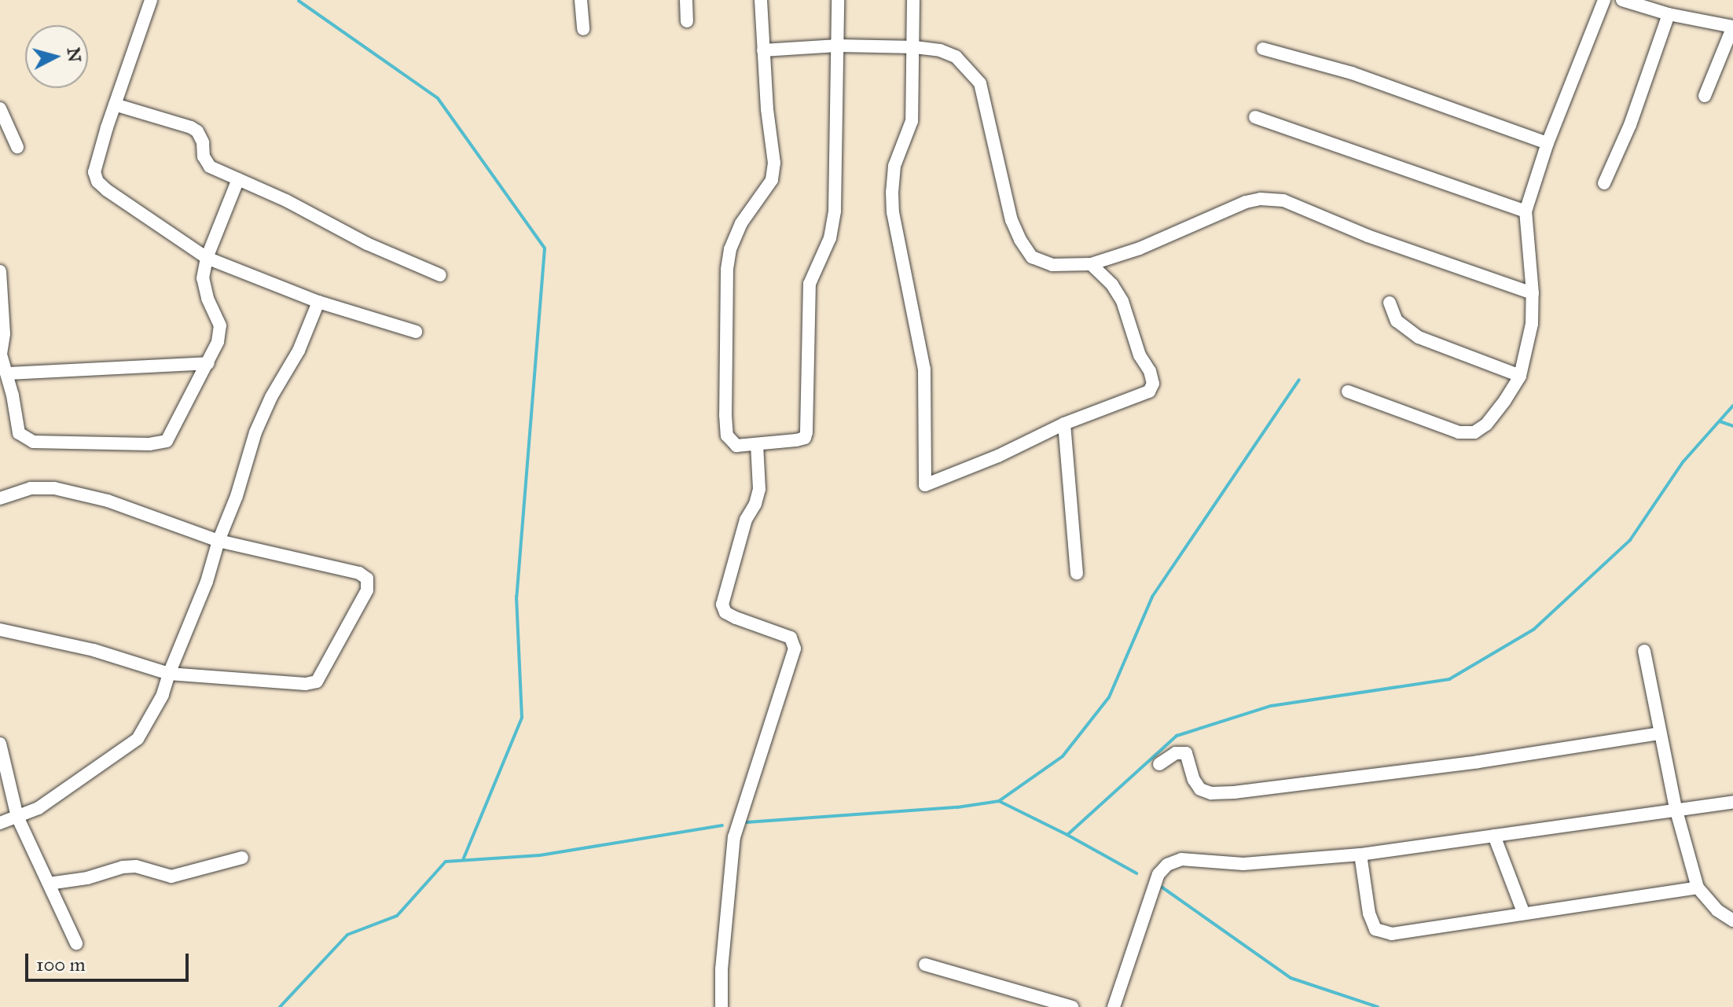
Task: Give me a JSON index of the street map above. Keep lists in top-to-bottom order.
{
  "scale_bar": "100 m",
  "north": "right"
}
